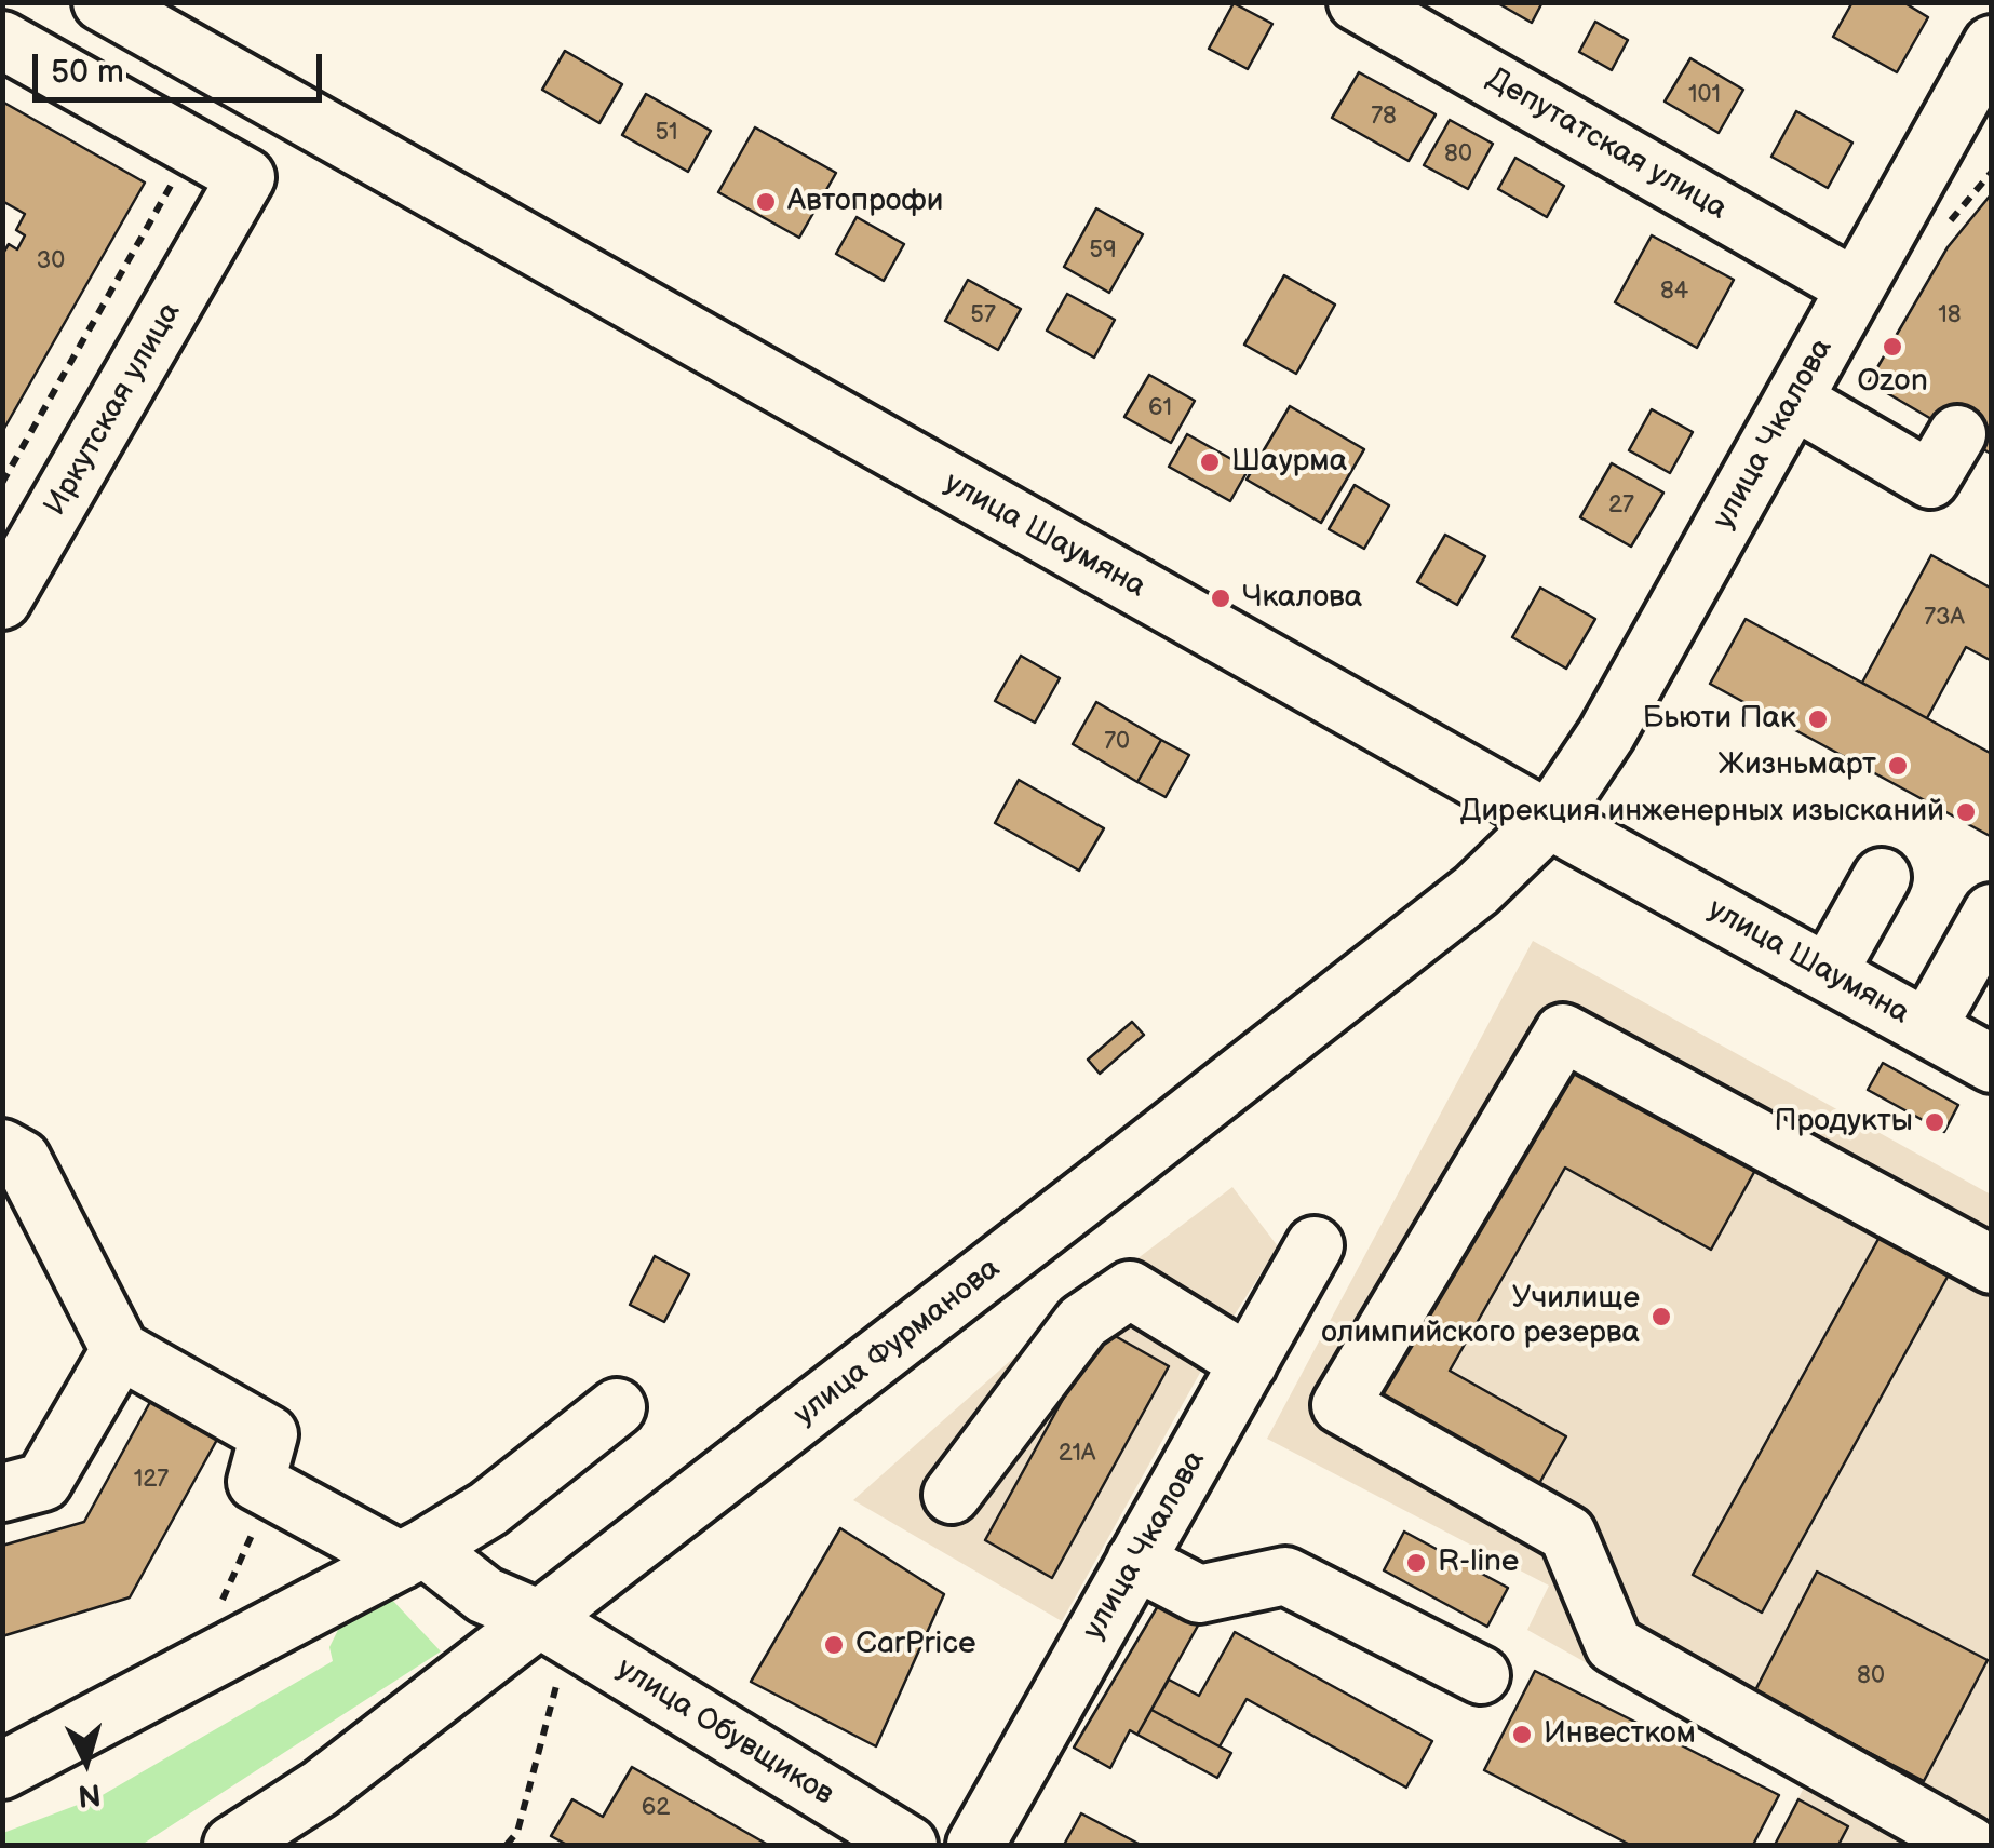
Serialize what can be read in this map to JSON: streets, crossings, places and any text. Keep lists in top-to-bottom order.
{
  "streets": {
    "street": [
      "Депутатская улица",
      "Иркутская улица",
      "улица Чкалова",
      "улица Шаумяна",
      "улица Фурманова",
      "улица Обувщиков"
    ]
  },
  "crossings": [
    ["Депутатская улица", "улица Чкалова"],
    ["улица Чкалова", "улица Шаумяна"],
    ["улица Чкалова", "улица Фурманова"],
    ["улица Шаумяна", "улица Фурманова"],
    ["улица Фурманова", "улица Обувщиков"]
  ],
  "places": [
    "Автопрофи",
    "Ozon",
    "Шаурма",
    "Чкалова",
    "Бьюти Пак",
    "Жизньмарт",
    "Дирекция инженерных изысканий",
    "Продукты",
    "Училище олимпийского резерва",
    "R-line",
    "CarPrice",
    "Инвестком"
  ],
  "house_numbers": [
    "101",
    "78",
    "51",
    "80",
    "59",
    "30",
    "84",
    "57",
    "18",
    "61",
    "27",
    "73А",
    "70",
    "21А",
    "127",
    "80",
    "62"
  ],
  "scale_bar": "50 m",
  "north": "bottom"
}
